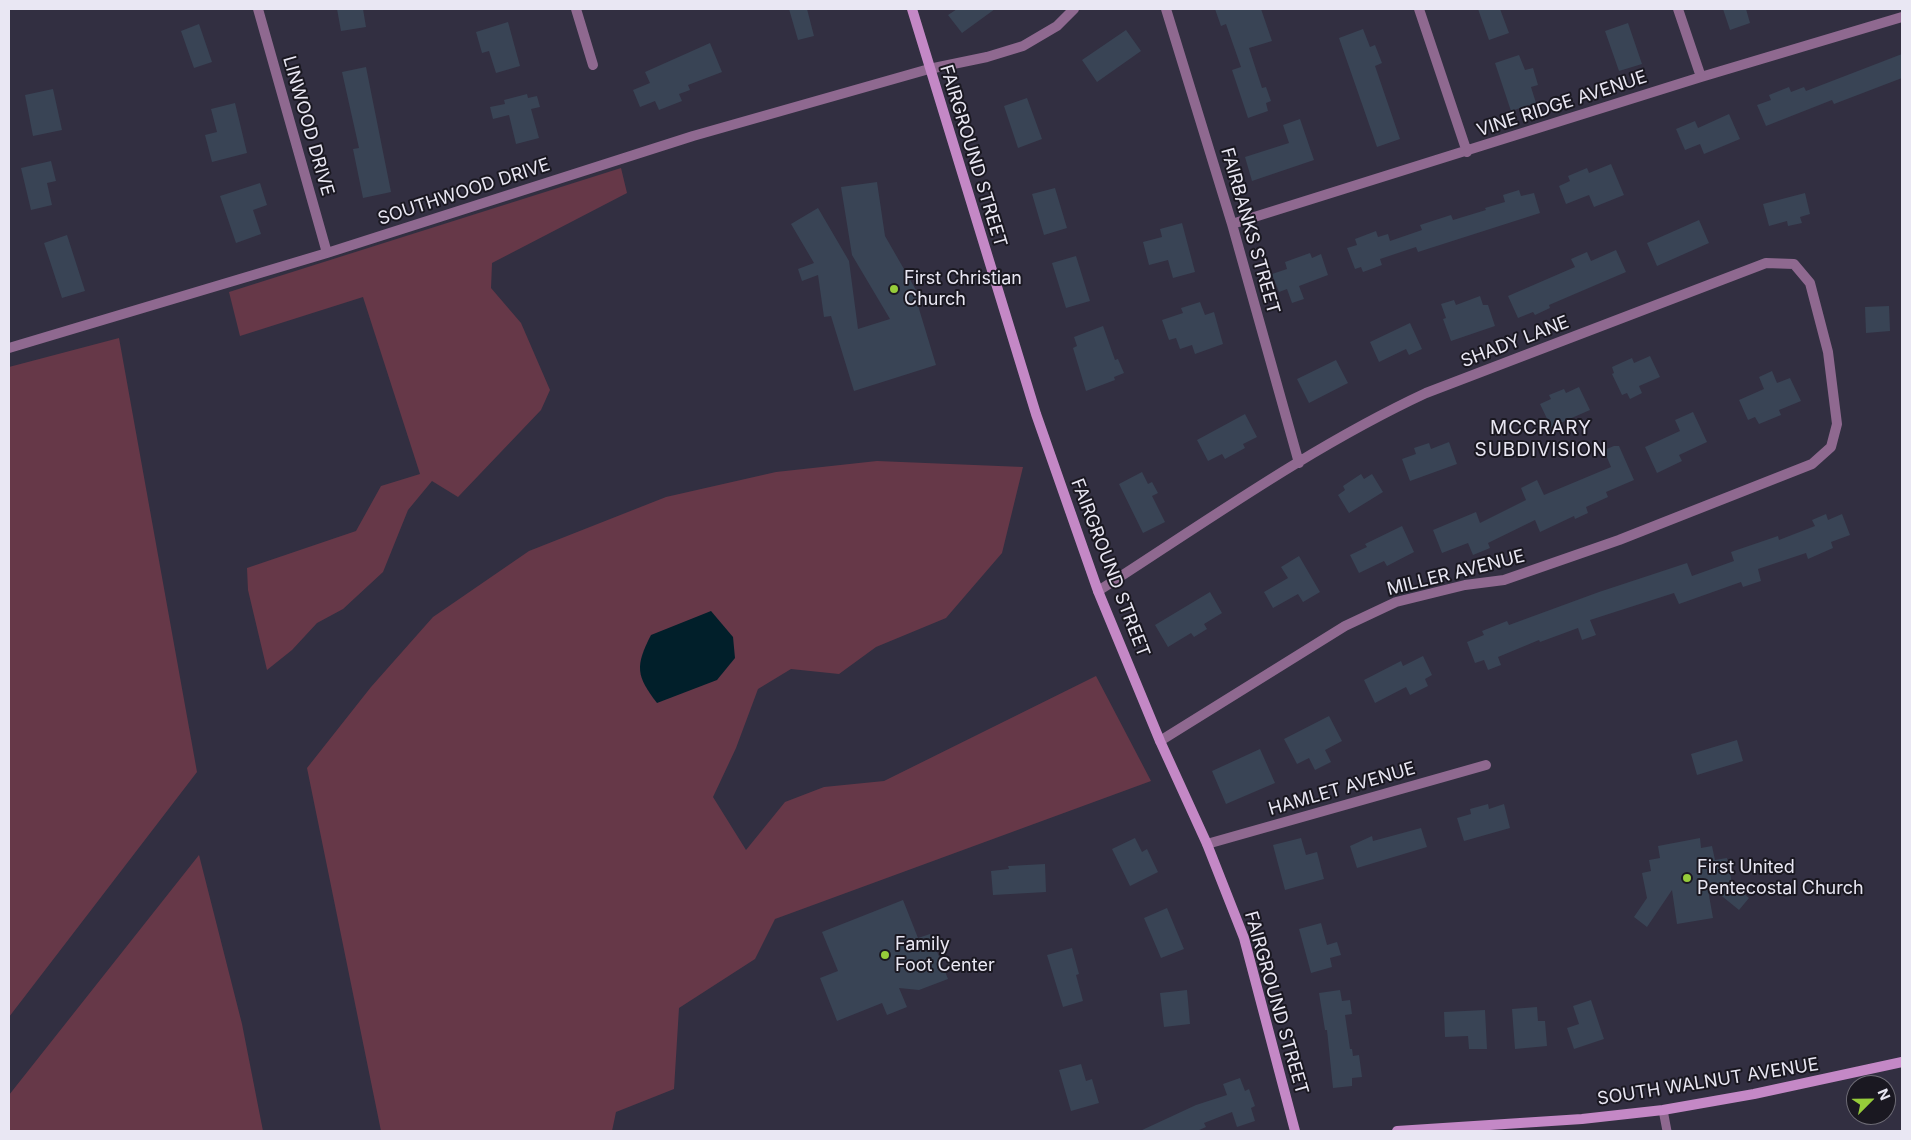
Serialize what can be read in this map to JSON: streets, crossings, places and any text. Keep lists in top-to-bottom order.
{
  "streets": {
    "street": [
      "VINE RIDGE AVENUE",
      "LINWOOD DRIVE",
      "FAIRGROUND STREET",
      "SOUTHWOOD DRIVE",
      "FAIRBANKS STREET",
      "SHADY LANE",
      "MILLER AVENUE",
      "HAMLET AVENUE",
      "SOUTH WALNUT AVENUE"
    ]
  },
  "crossings": [
    ["VINE RIDGE AVENUE", "FAIRBANKS STREET"],
    ["LINWOOD DRIVE", "SOUTHWOOD DRIVE"],
    ["FAIRGROUND STREET", "SOUTHWOOD DRIVE"],
    ["FAIRGROUND STREET", "SHADY LANE"],
    ["FAIRGROUND STREET", "MILLER AVENUE"],
    ["FAIRGROUND STREET", "HAMLET AVENUE"],
    ["FAIRBANKS STREET", "SHADY LANE"],
    ["SHADY LANE", "MILLER AVENUE"]
  ],
  "districts": ["MCCRARY SUBDIVISION"],
  "places": ["First Christian Church", "First United Pentecostal Church", "Family Foot Center"],
  "north": "top right"
}
